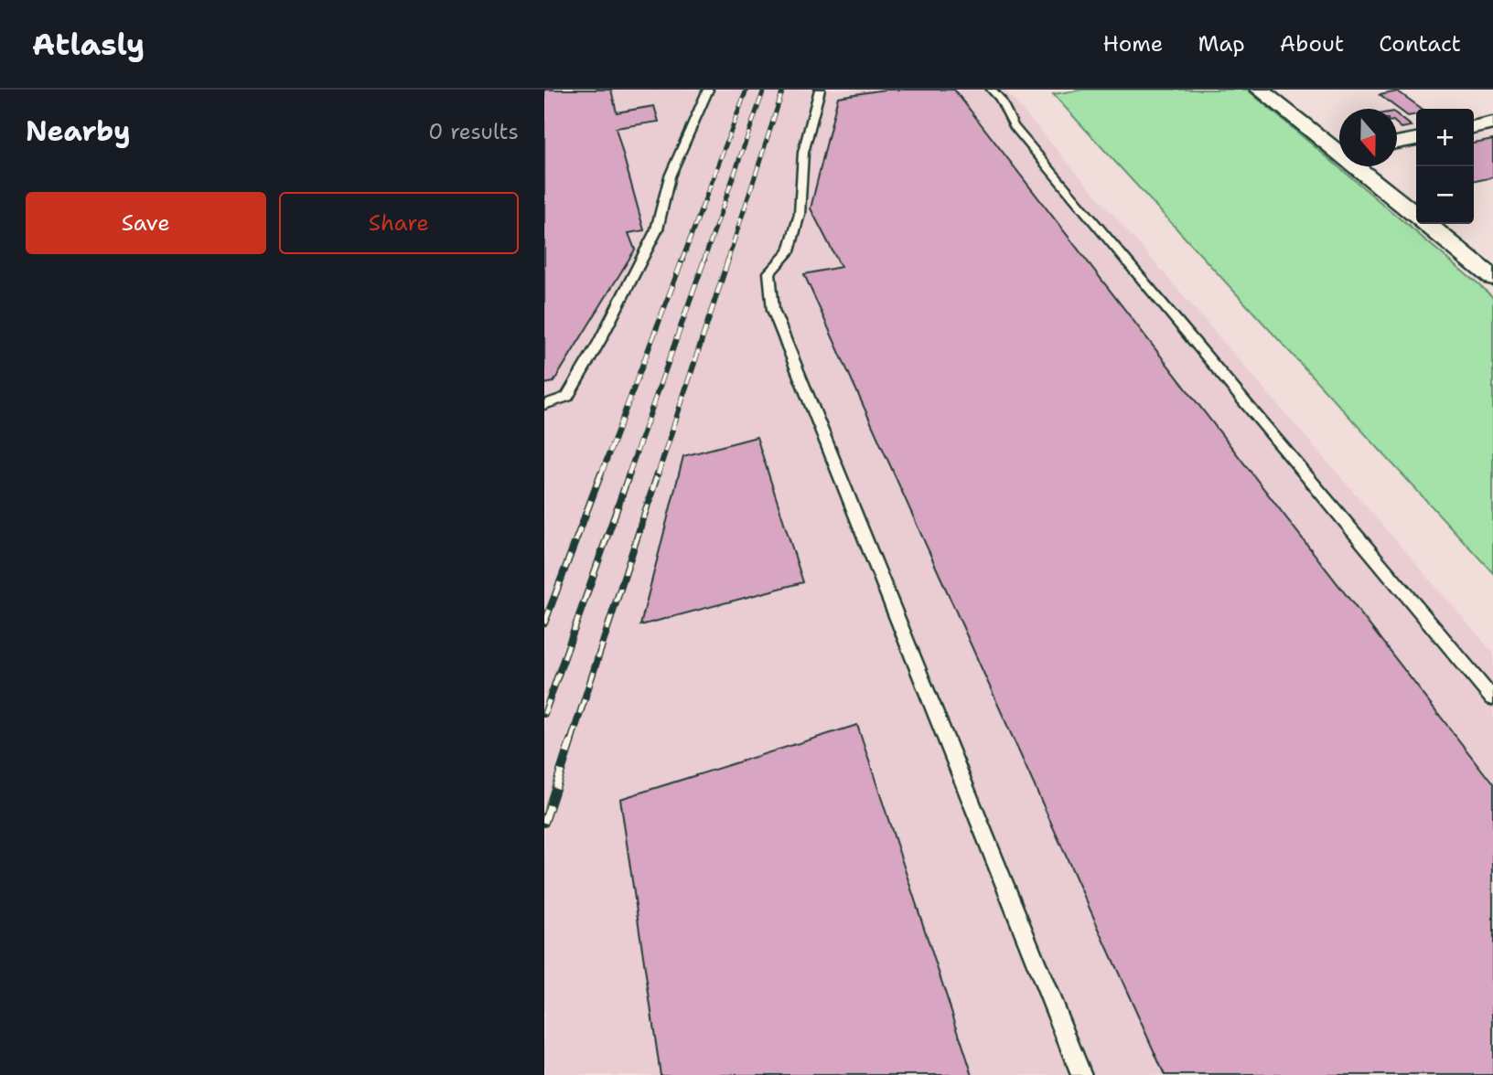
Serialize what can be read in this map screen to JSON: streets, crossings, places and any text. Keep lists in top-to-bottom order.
{
  "north": "bottom",
  "page": {
    "header": "Atlasly",
    "nav": [
      "Home",
      "Map",
      "About",
      "Contact"
    ],
    "heading": ["Nearby", "0 results"],
    "map_buttons": ["+", "−"],
    "buttons": ["Save", "Share"]
  }
}
